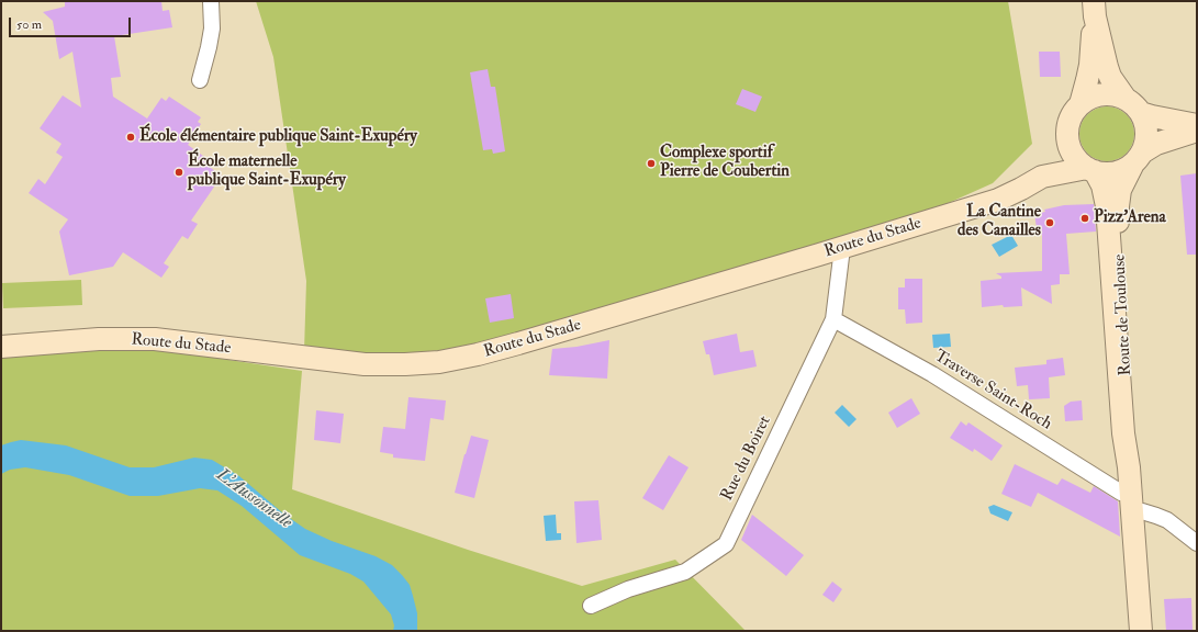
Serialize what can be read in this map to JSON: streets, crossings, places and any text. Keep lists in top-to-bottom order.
{
  "streets": {
    "main road": ["Route du Stade", "Route de Toulouse"],
    "street": ["Traverse Saint-Roch", "Rue du Boiret"]
  },
  "crossings": [
    ["Route du Stade", "Route de Toulouse"],
    ["Route du Stade", "Rue du Boiret"],
    ["Route de Toulouse", "Traverse Saint-Roch"],
    ["Traverse Saint-Roch", "Rue du Boiret"]
  ],
  "water": ["L'Aussonnelle"],
  "places": [
    "École élémentaire publique Saint-Exupéry",
    "Complexe sportif Pierre de Coubertin",
    "École maternelle publique Saint-Exupéry",
    "Pizz'Arena",
    "La Cantine des Canailles"
  ],
  "scale_bar": "50 m"
}
